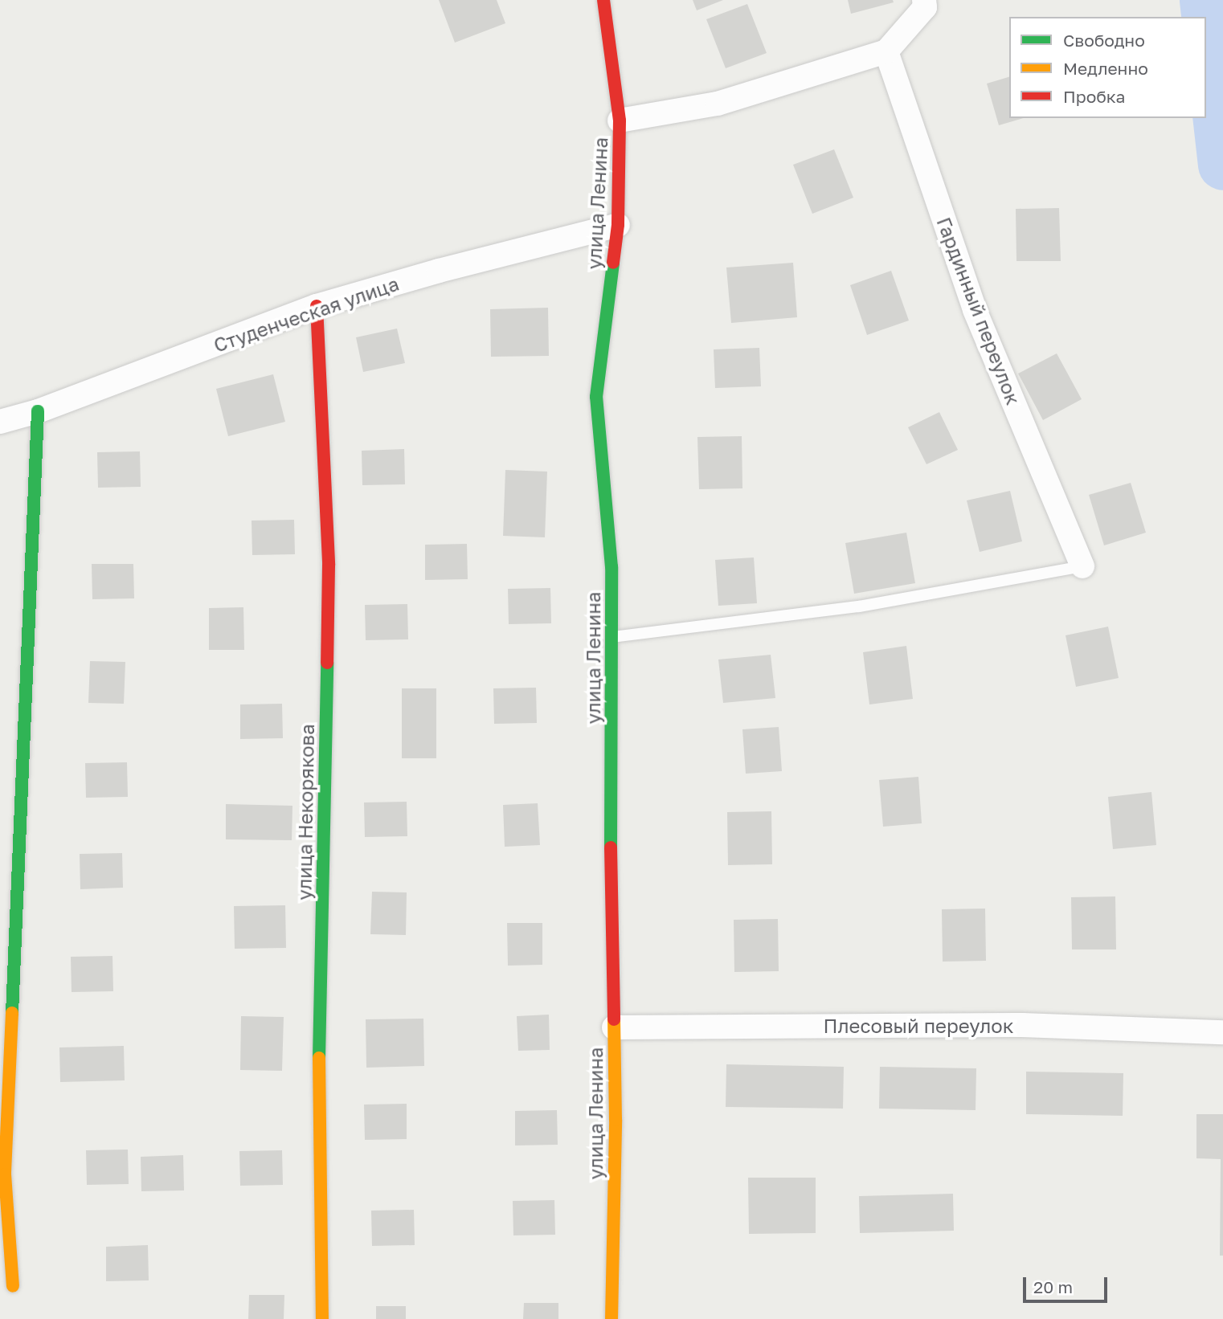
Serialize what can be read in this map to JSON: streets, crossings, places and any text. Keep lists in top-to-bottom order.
{
  "streets": {
    "street": [
      "улица Ленина",
      "Гардинный переулок",
      "Студенческая улица",
      "улица Некорякова",
      "Плесовый переулок"
    ]
  },
  "crossings": [
    ["улица Ленина", "Студенческая улица"],
    ["улица Ленина", "Плесовый переулок"],
    ["Студенческая улица", "улица Некорякова"]
  ],
  "legend": ["Свободно", "Медленно", "Пробка"],
  "scale_bar": "20 m"
}
